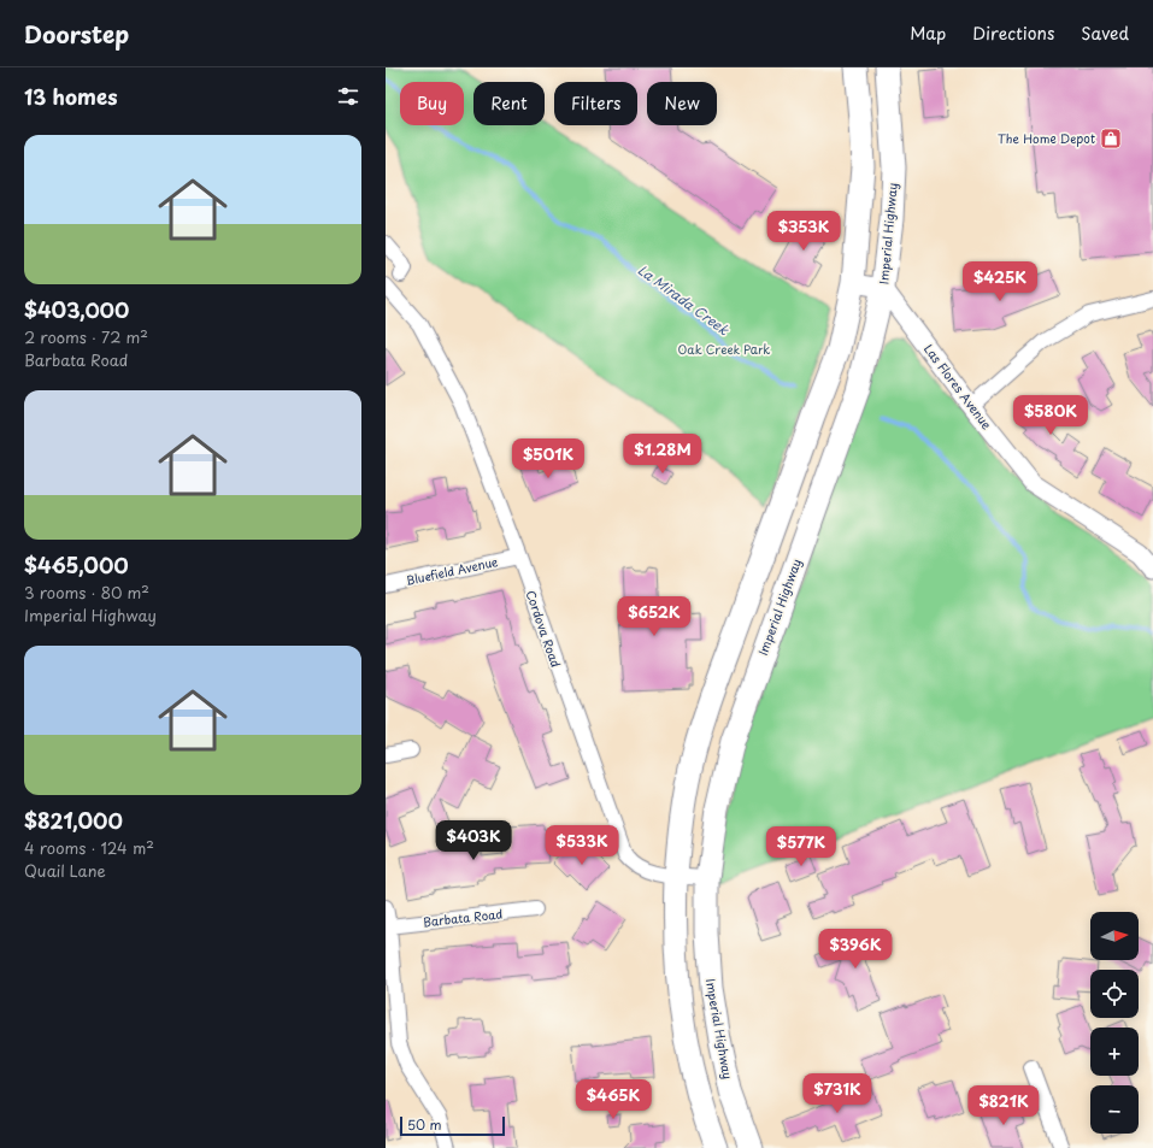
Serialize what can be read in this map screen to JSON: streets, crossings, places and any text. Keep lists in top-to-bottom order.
{
  "streets": {
    "main road": ["Imperial Highway"],
    "street": [
      "Las Flores Avenue",
      "Bluefield Avenue",
      "Cordova Road",
      "Barbata Road"
    ]
  },
  "crossings": [
    ["Imperial Highway", "Las Flores Avenue"],
    ["Imperial Highway", "Cordova Road"],
    ["Bluefield Avenue", "Cordova Road"]
  ],
  "water": ["La Mirada Creek"],
  "parks": ["Oak Creek Park"],
  "places": {
    "shop": ["The Home Depot"]
  },
  "scale_bar": "50 m",
  "north": "right",
  "page": {
    "header": "Doorstep",
    "nav": ["Map", "Directions", "Saved"],
    "heading": "13 homes",
    "chip": [
      "Buy",
      "Rent",
      "Filters",
      "New"
    ],
    "list": [
      {
        "name": "$403,000",
        "note": "2 rooms · 72 m² · Barbata Road"
      },
      {
        "name": "$465,000",
        "note": "3 rooms · 80 m² · Imperial Highway"
      },
      {
        "name": "$821,000",
        "note": "4 rooms · 124 m² · Quail Lane"
      }
    ],
    "price": [
      "$353K",
      "$425K",
      "$580K",
      "$1.28M",
      "$501K",
      "$652K",
      "$403K",
      "$533K",
      "$577K",
      "$396K",
      "$731K",
      "$465K",
      "$821K"
    ],
    "map_buttons": ["+", "−"],
    "scale": "50 m"
  }
}
